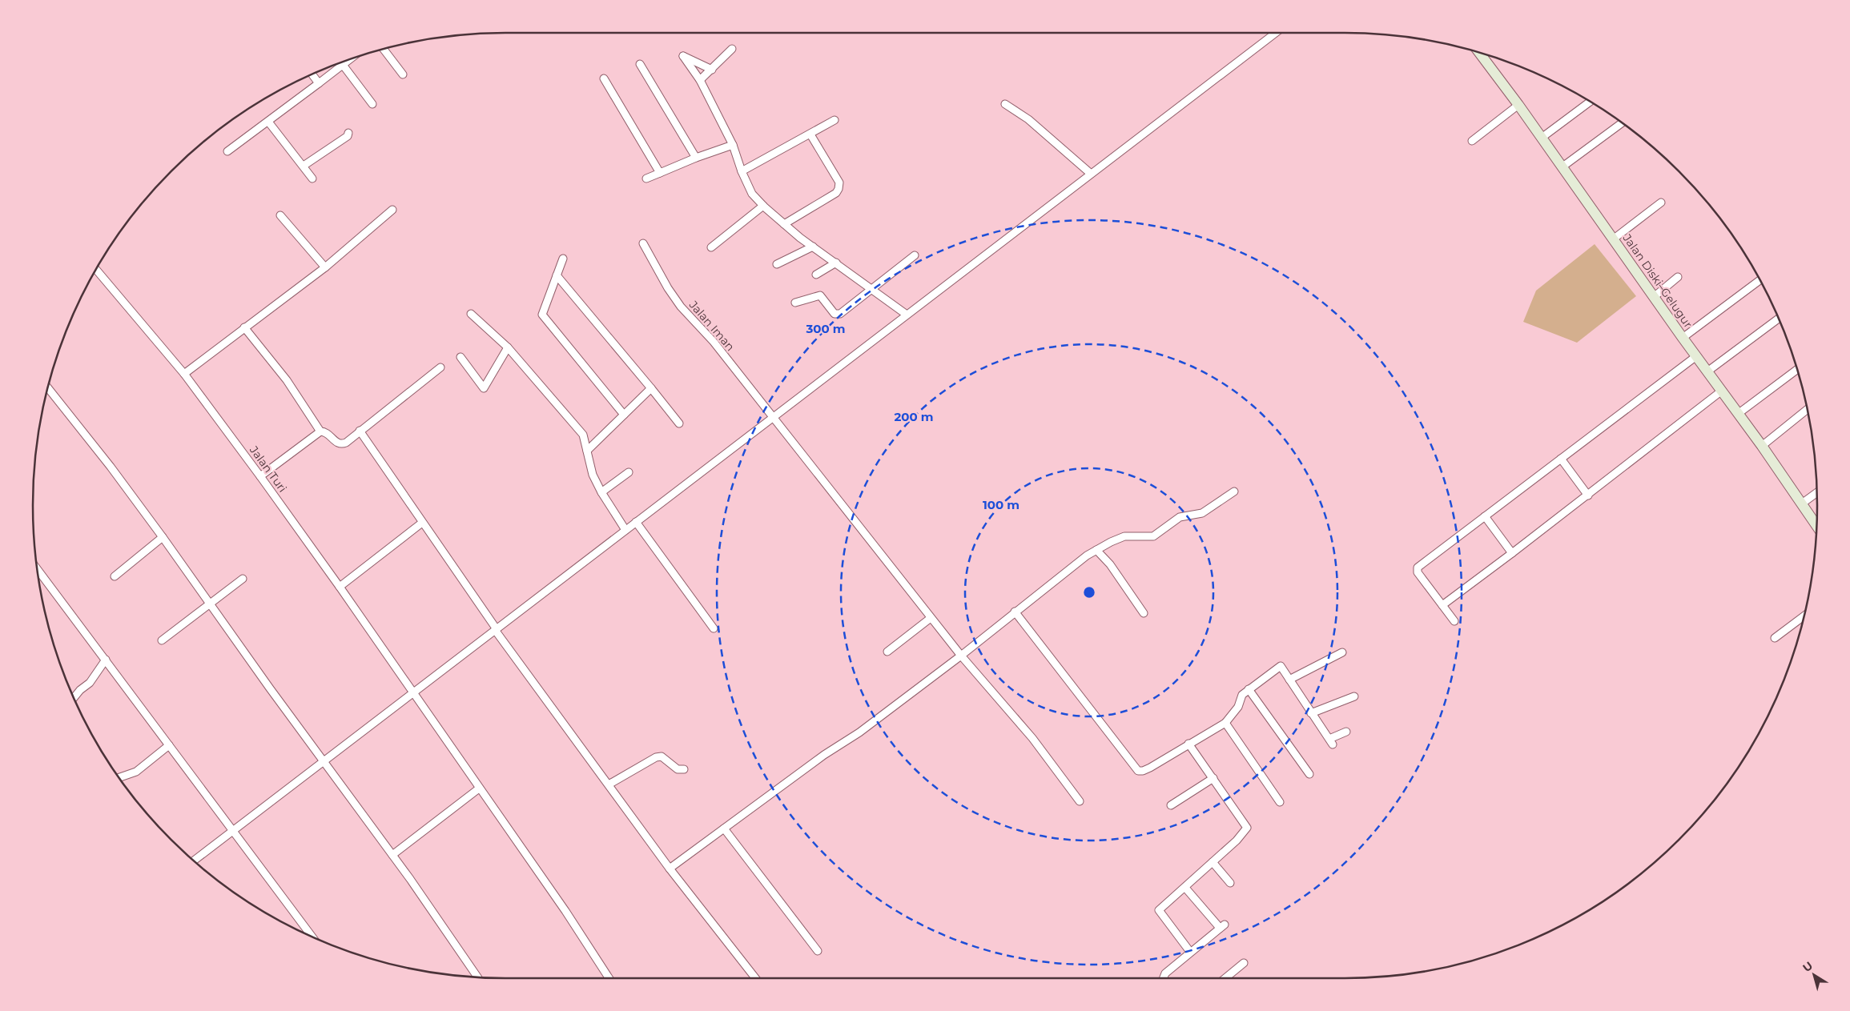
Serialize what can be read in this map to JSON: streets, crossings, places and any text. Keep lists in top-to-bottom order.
{
  "streets": {
    "main road": ["Jalan Diski–Gelugur"],
    "street": ["Jalan Iman", "Jalan Turi"]
  },
  "north": "top left",
  "rings": ["300 m", "200 m", "100 m"]
}
